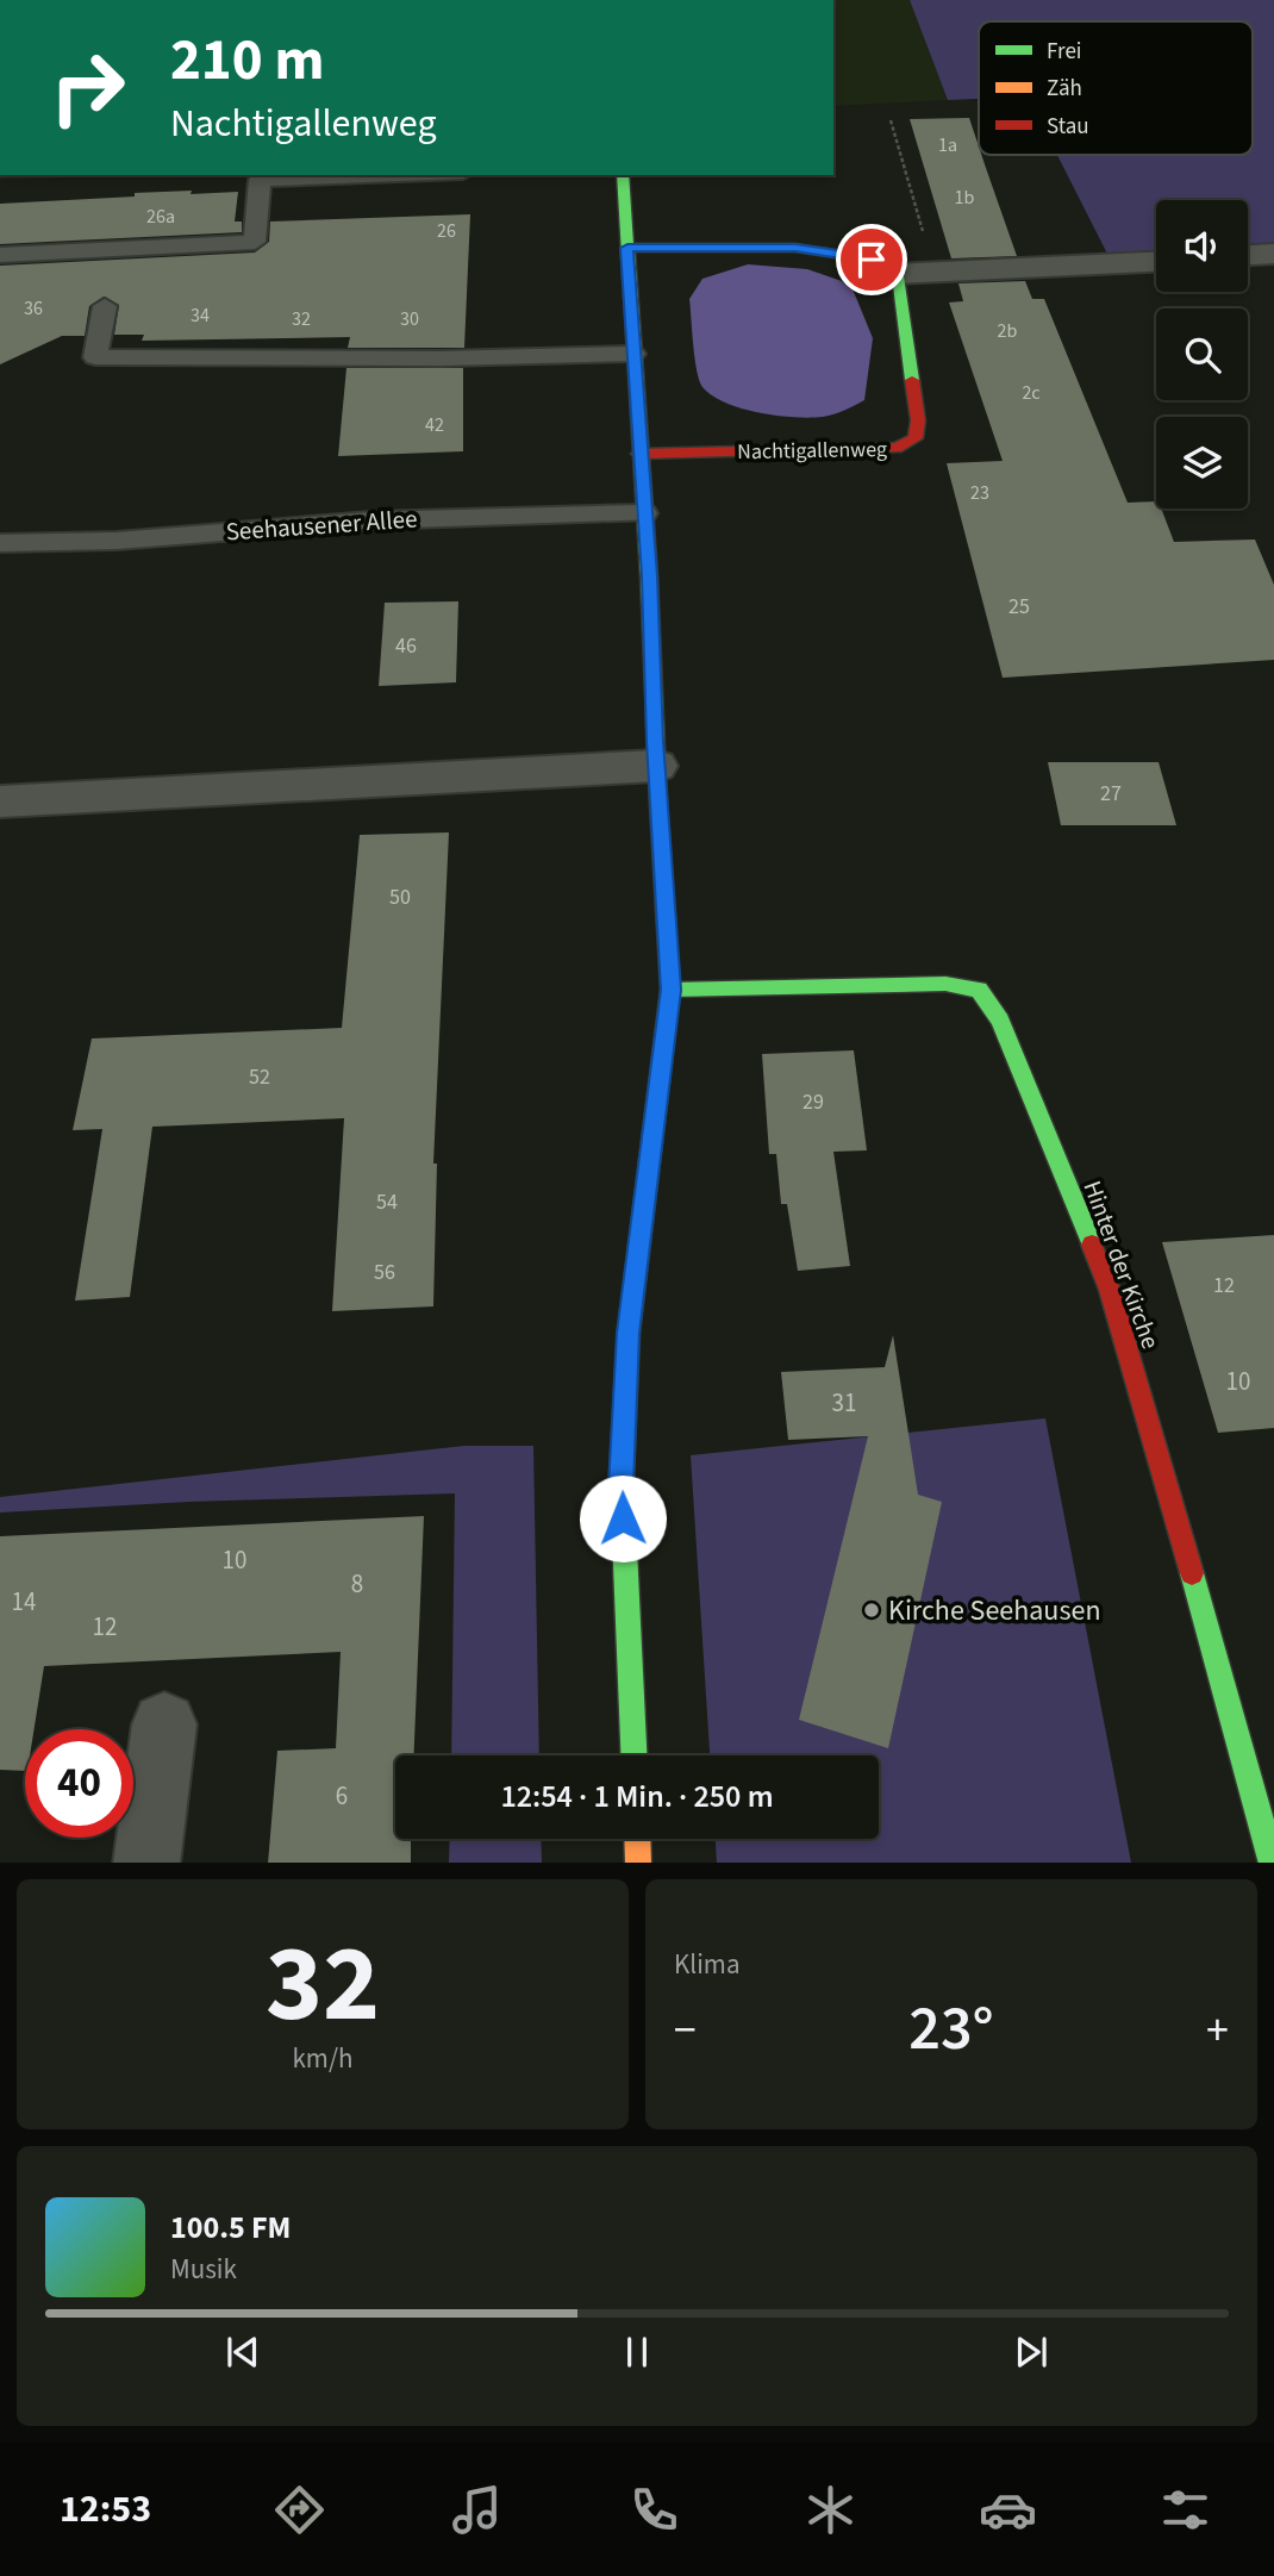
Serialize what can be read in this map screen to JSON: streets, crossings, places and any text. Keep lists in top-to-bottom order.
{
  "streets": {
    "street": ["Nachtigallenweg", "Hinter der Kirche"],
    "lane": ["Seehausener Allee"]
  },
  "places": ["Kirche Seehausen"],
  "house_numbers": [
    "1a",
    "1b",
    "26a",
    "26",
    "36",
    "34",
    "32",
    "30",
    "2b",
    "2c",
    "42",
    "23",
    "25",
    "46",
    "27",
    "50",
    "52",
    "29",
    "54",
    "56",
    "12",
    "10",
    "31",
    "10",
    "8",
    "14",
    "12",
    "6"
  ],
  "legend": ["Frei", "Zäh", "Stau"],
  "page": {
    "turn": ["210 m", "Nachtigallenweg"],
    "limit": "40",
    "trip": "12:54 · 1 Min. · 250 m",
    "tile": [
      ["32", "km/h"],
      "Klima"
    ],
    "heat": ["−", "23°", "+"],
    "song": ["100.5 FM", "Musik"],
    "tabs": "12:53"
  }
}
